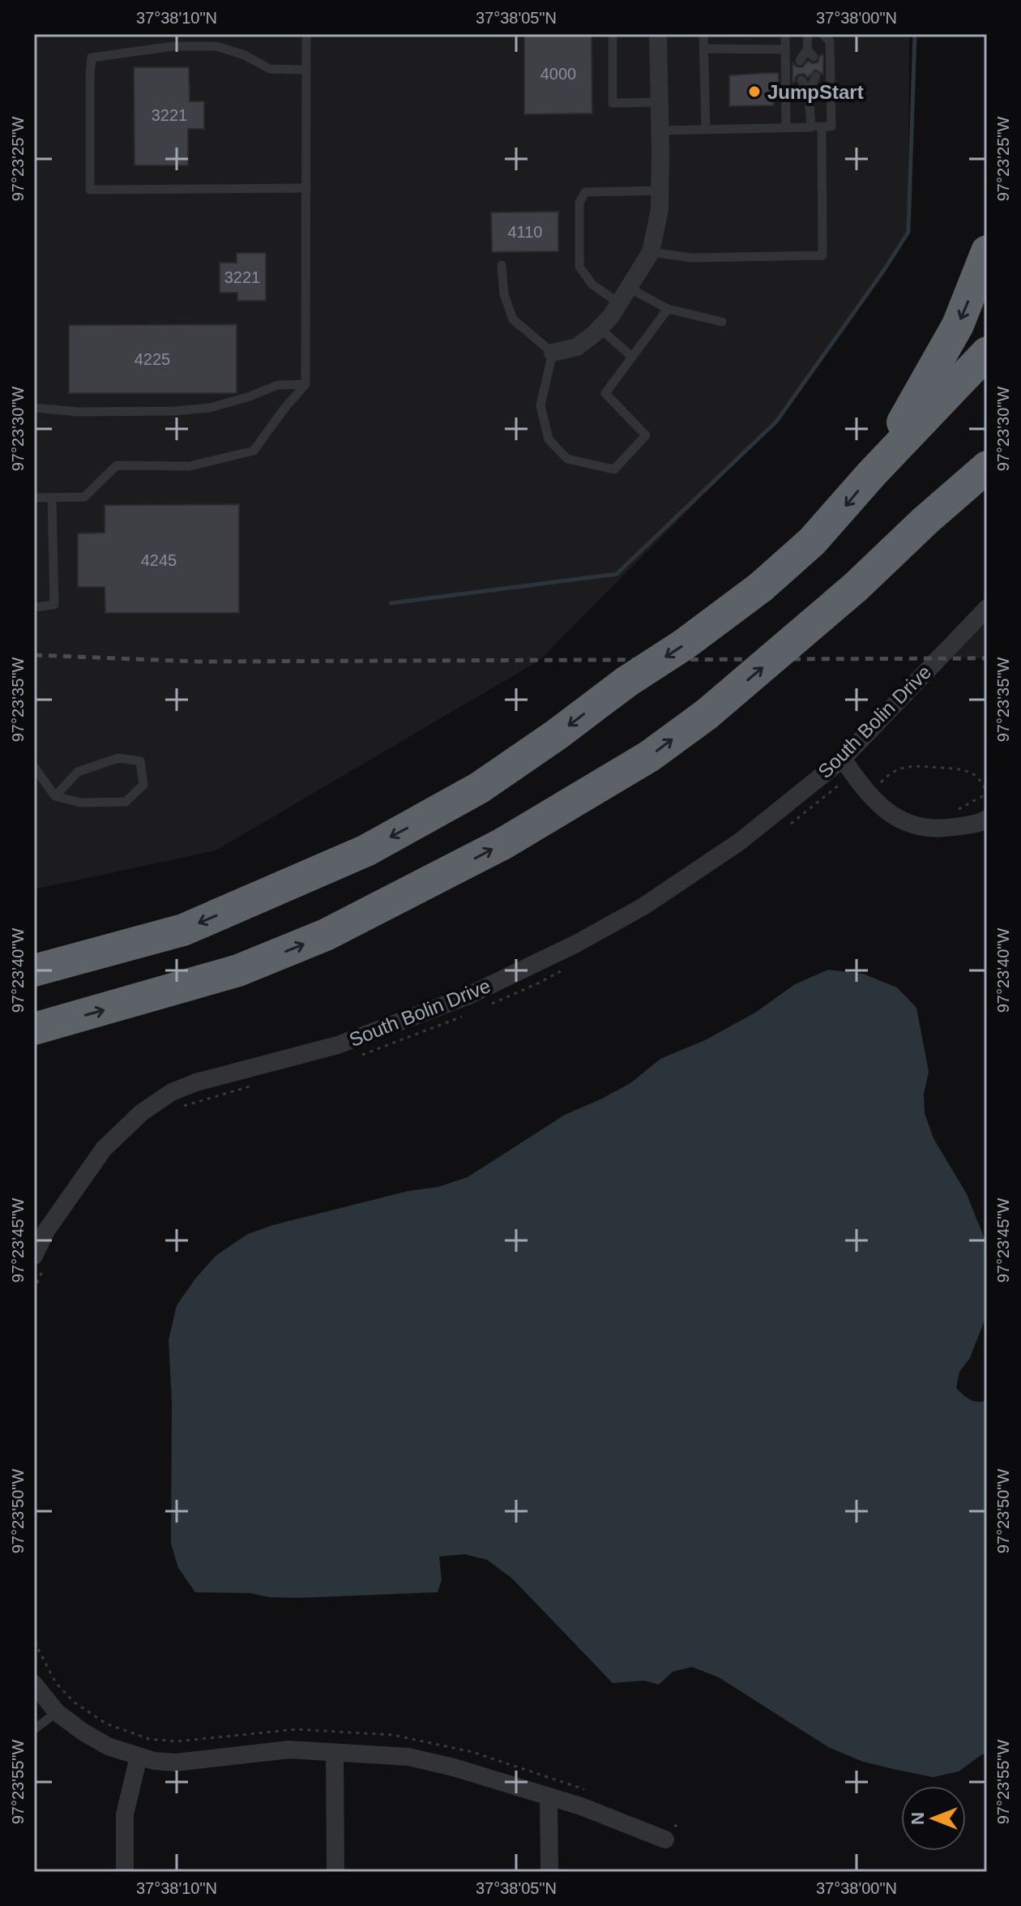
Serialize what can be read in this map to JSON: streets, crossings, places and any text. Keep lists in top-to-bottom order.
{
  "streets": {
    "street": ["South Bolin Drive"]
  },
  "places": ["JumpStart"],
  "house_numbers": [
    "4000",
    "3221",
    "4110",
    "3221",
    "4225",
    "4245"
  ],
  "north": "left",
  "coordinates": [
    "37°38'10\"N",
    "37°38'05\"N",
    "37°38'00\"N",
    "97°23'25\"W",
    "97°23'30\"W",
    "97°23'35\"W",
    "97°23'40\"W",
    "97°23'45\"W",
    "97°23'50\"W",
    "97°23'55\"W"
  ]
}
